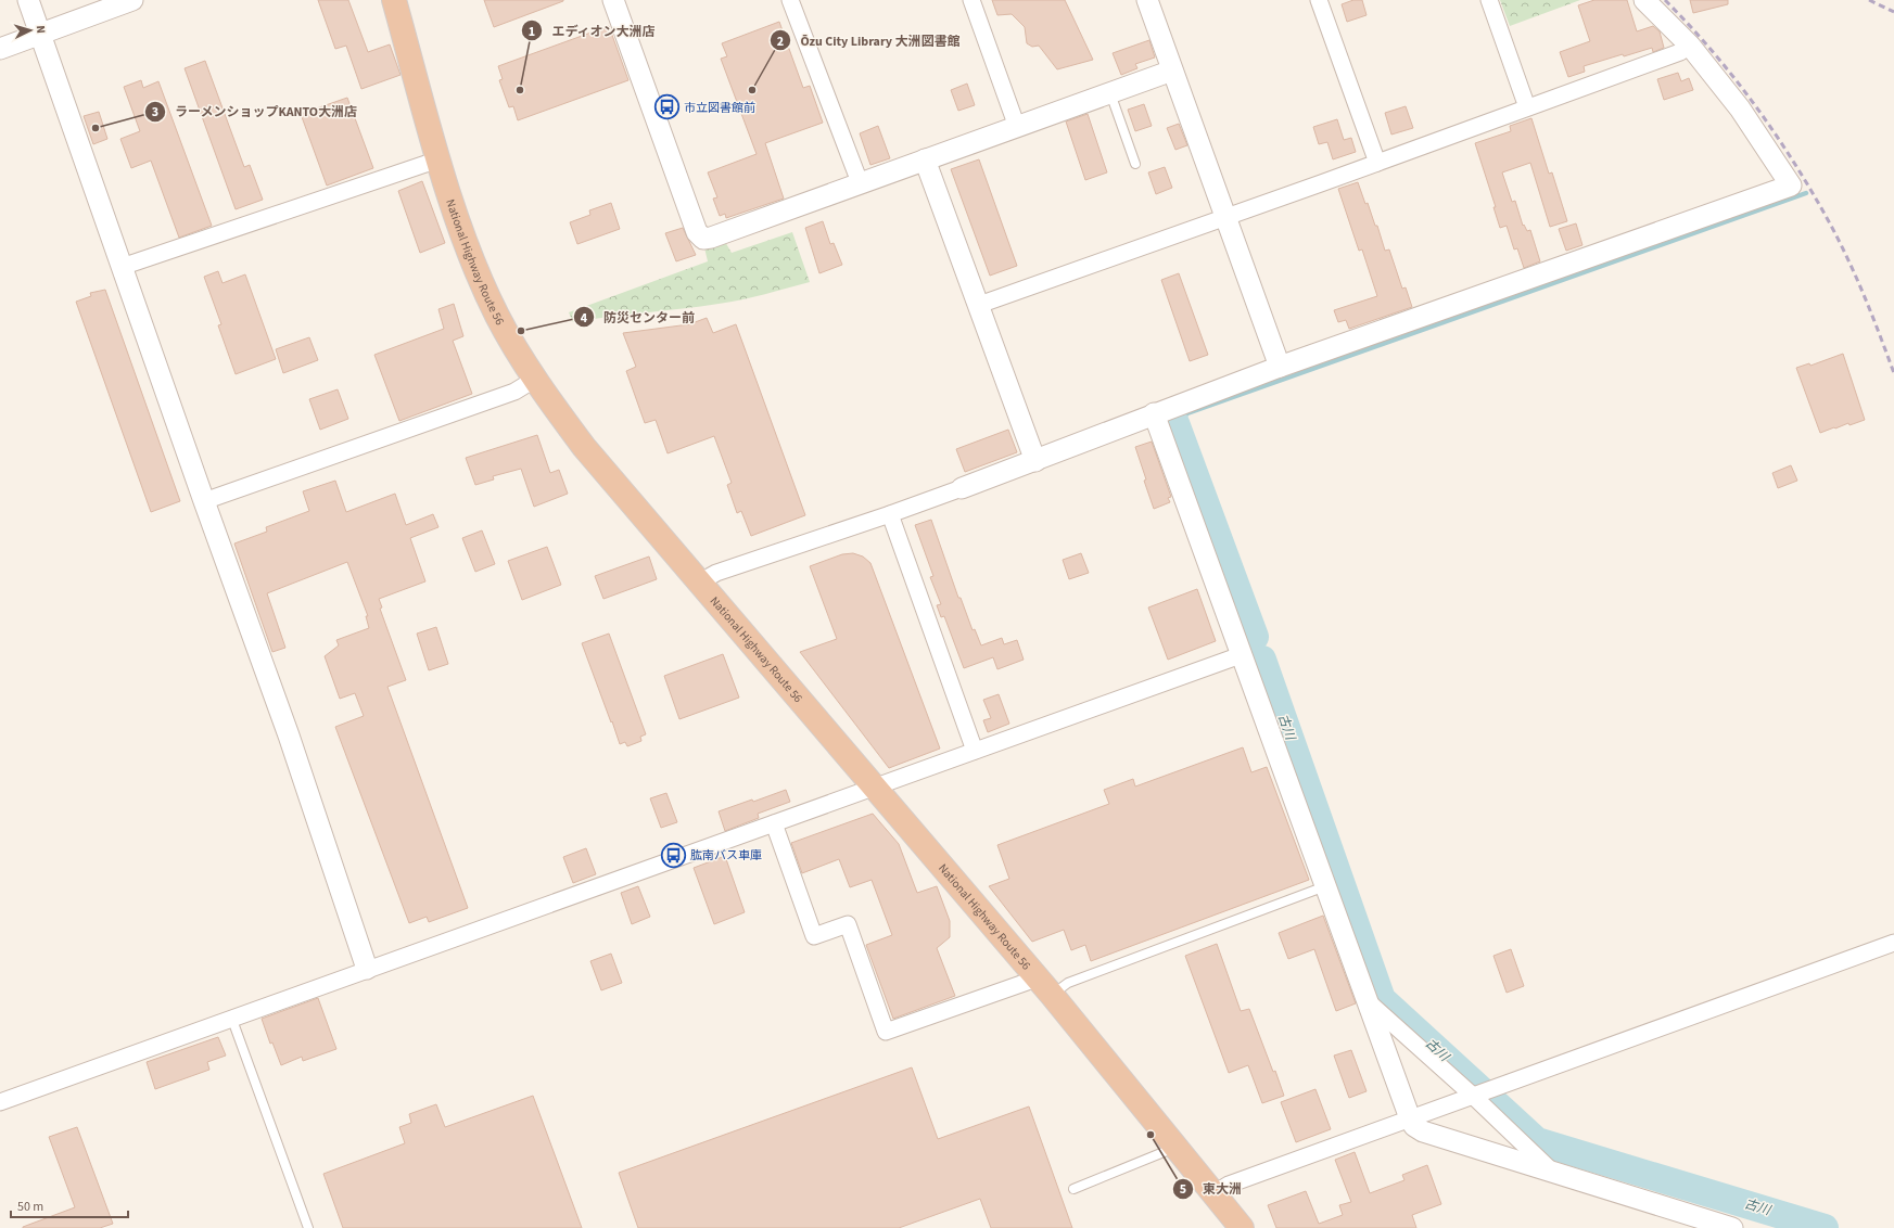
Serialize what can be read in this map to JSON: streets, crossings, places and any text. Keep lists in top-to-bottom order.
{
  "streets": {
    "highway": ["National Highway Route 56"]
  },
  "water": ["古川"],
  "places": {
    "other": [
      "エディオン大洲店",
      "Ōzu City Library 大洲図書館",
      "ラーメンショップKANTO大洲店",
      "防災センター前",
      "東大洲"
    ],
    "bus stop": ["市立図書館前", "肱南バス車庫"]
  },
  "scale_bar": "50 m",
  "north": "right"
}
